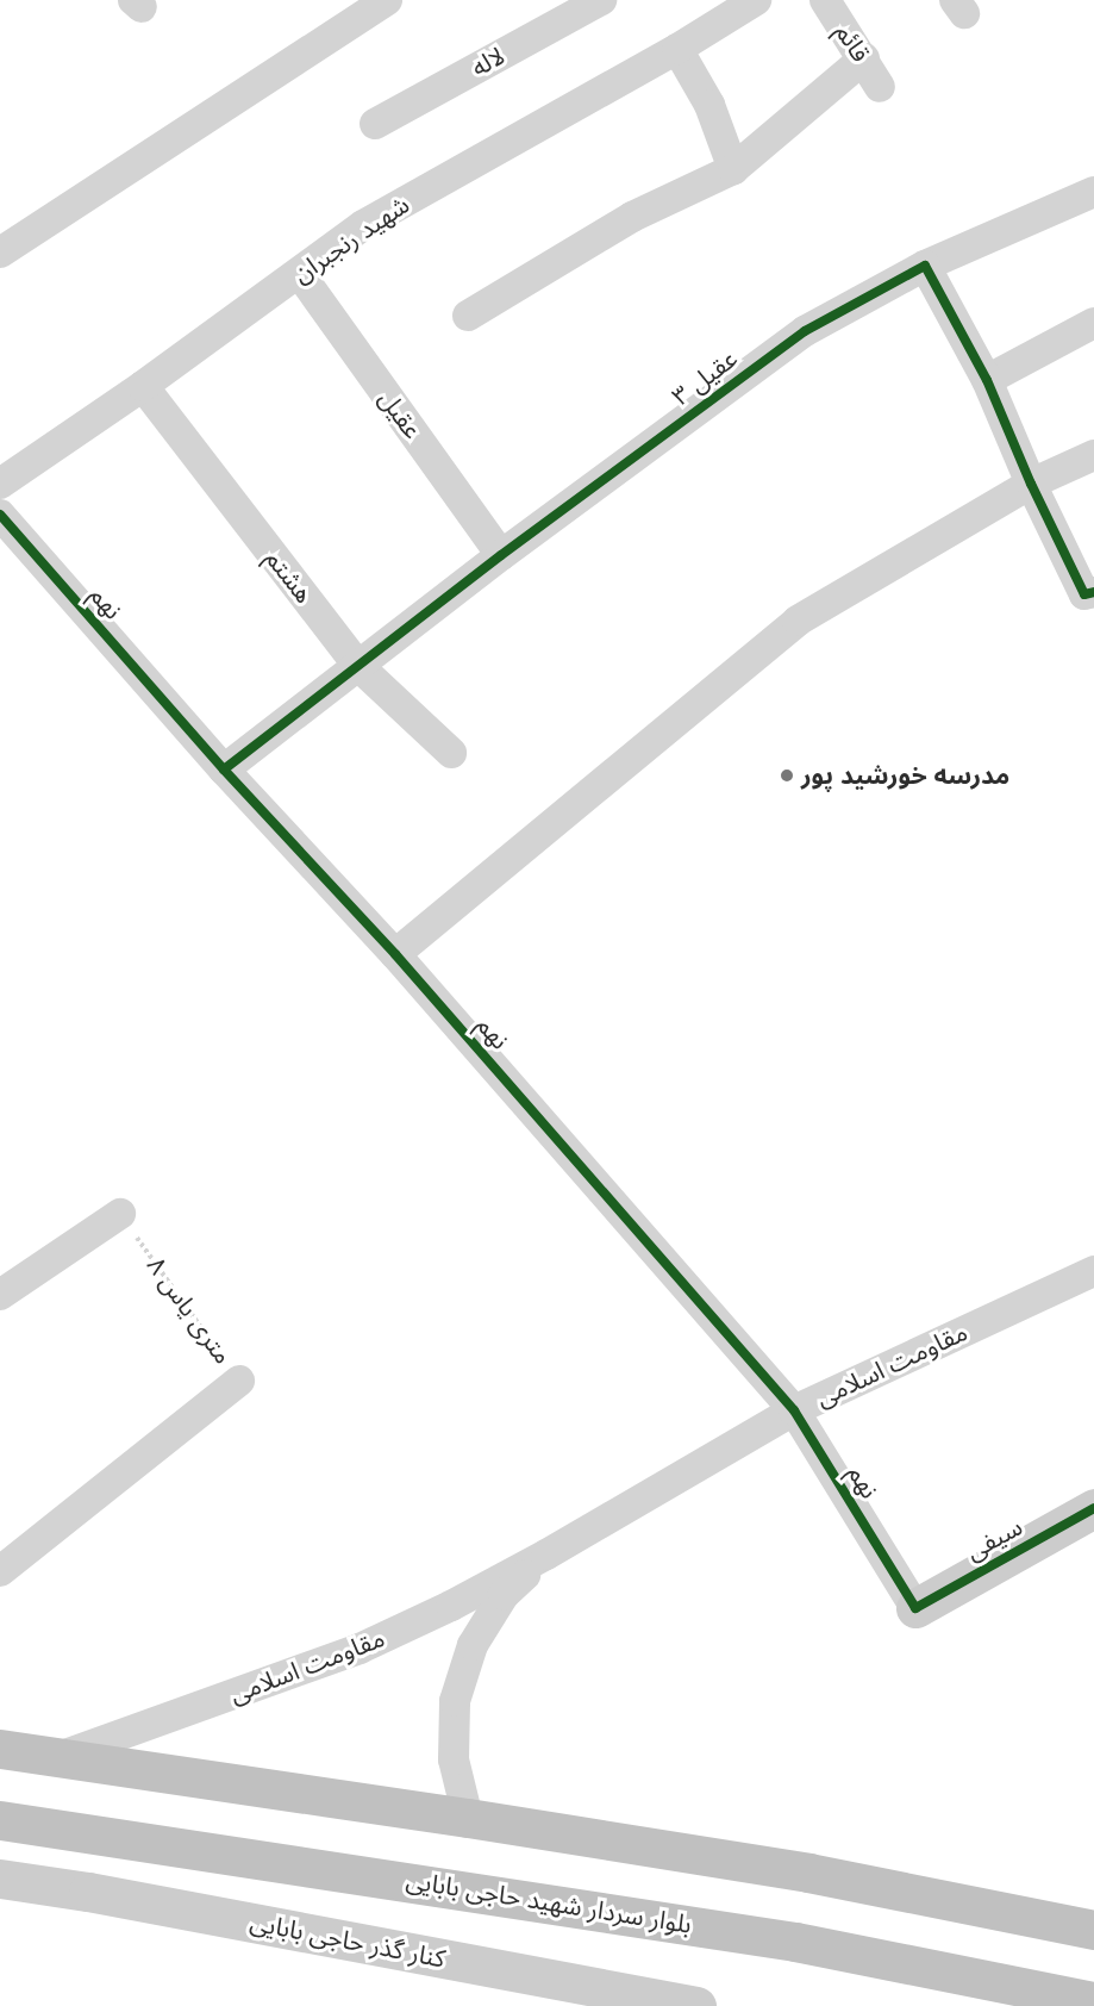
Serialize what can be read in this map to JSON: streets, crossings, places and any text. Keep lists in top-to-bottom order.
{
  "streets": {
    "highway": ["بلوار سردار شهید حاجی بابایی"],
    "main road": ["سیفی", "کنار گذر حاجی بابایی"],
    "street": [
      "قائم",
      "لاله",
      "شهید رنجبران",
      "عقیل ۳",
      "عقیل",
      "هشتم",
      "نهم",
      "۸ متری یاس",
      "مقاومت اسلامی"
    ]
  },
  "crossings": [
    ["شهید رنجبران", "عقیل"],
    ["شهید رنجبران", "هشتم"],
    ["عقیل ۳", "عقیل"],
    ["عقیل ۳", "هشتم"],
    ["عقیل ۳", "نهم"],
    ["نهم", "مقاومت اسلامی"],
    ["نهم", "سیفی"]
  ],
  "places": ["مدرسه خورشید پور"]
}
